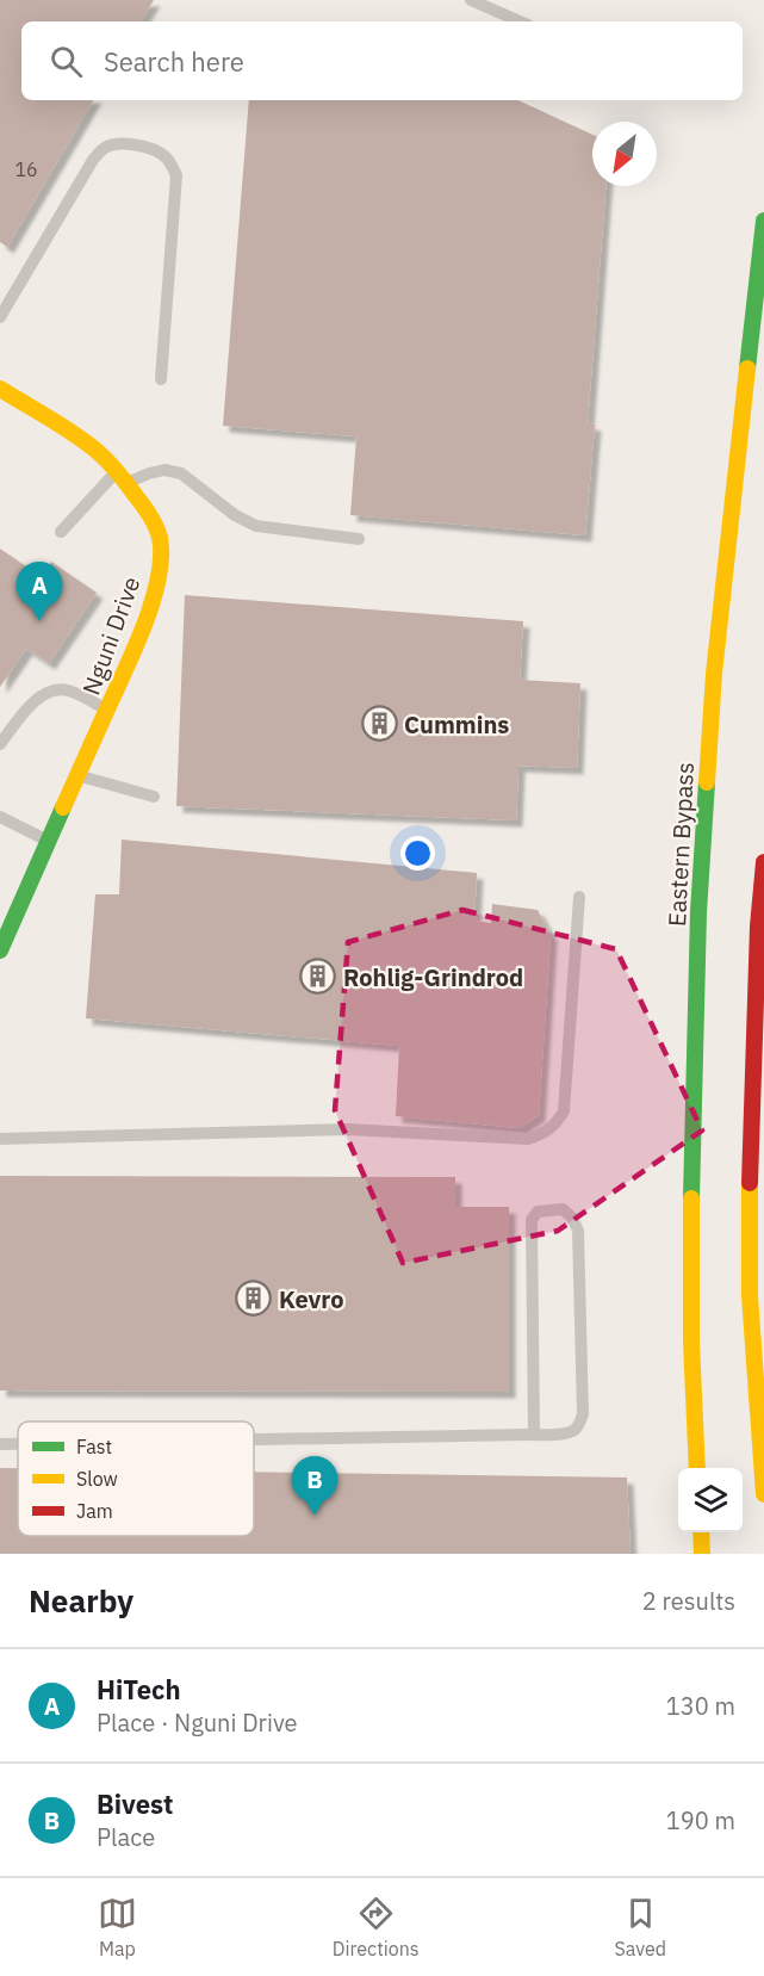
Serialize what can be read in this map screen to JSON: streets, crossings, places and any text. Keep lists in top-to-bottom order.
{
  "streets": {
    "main road": ["Nguni Drive", "Eastern Bypass"]
  },
  "places": {
    "building": ["Cummins", "Rohlig-Grindrod", "Kevro"]
  },
  "house_numbers": ["16"],
  "legend": ["Fast", "Slow", "Jam"],
  "north": "bottom left",
  "page": {
    "search": "Search here",
    "pins": ["A", "B"],
    "heading": ["Nearby", "2 results"],
    "list": [
      {
        "mark": "A",
        "name": "HiTech",
        "note": "Place · Nguni Drive",
        "value": "130 m"
      },
      {
        "mark": "B",
        "name": "Bivest",
        "note": "Place",
        "value": "190 m"
      }
    ],
    "nav": ["Map", "Directions", "Saved"]
  }
}
